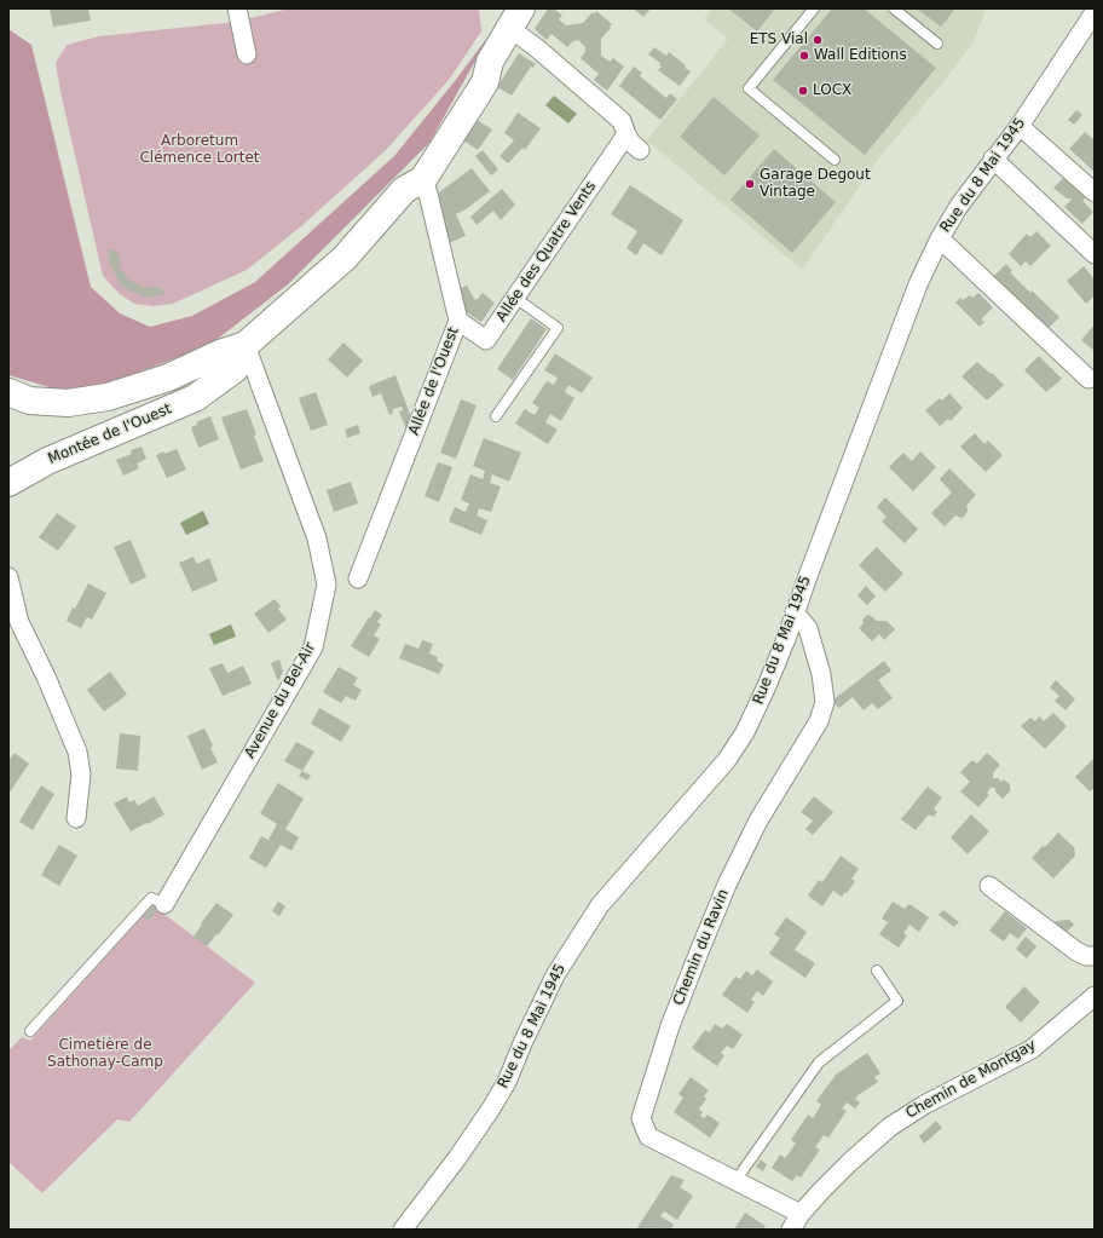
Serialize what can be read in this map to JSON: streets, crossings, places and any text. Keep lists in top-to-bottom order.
{
  "streets": {
    "street": [
      "Rue du 8 Mai 1945",
      "Allée des Quatre Vents",
      "Allée de l'Ouest",
      "Montée de l'Ouest",
      "Avenue du Bel-Air",
      "Chemin du Ravin",
      "Chemin de Montgay"
    ]
  },
  "crossings": [
    ["Rue du 8 Mai 1945", "Chemin du Ravin"],
    ["Allée des Quatre Vents", "Allée de l'Ouest"],
    ["Montée de l'Ouest", "Avenue du Bel-Air"],
    ["Chemin du Ravin", "Chemin de Montgay"]
  ],
  "parks": ["Arboretum Clémence Lortet", "Cimetière de Sathonay-Camp"],
  "places": [
    "ETS Vial",
    "Wall Editions",
    "LOCX",
    "Garage Degout Vintage"
  ]
}
